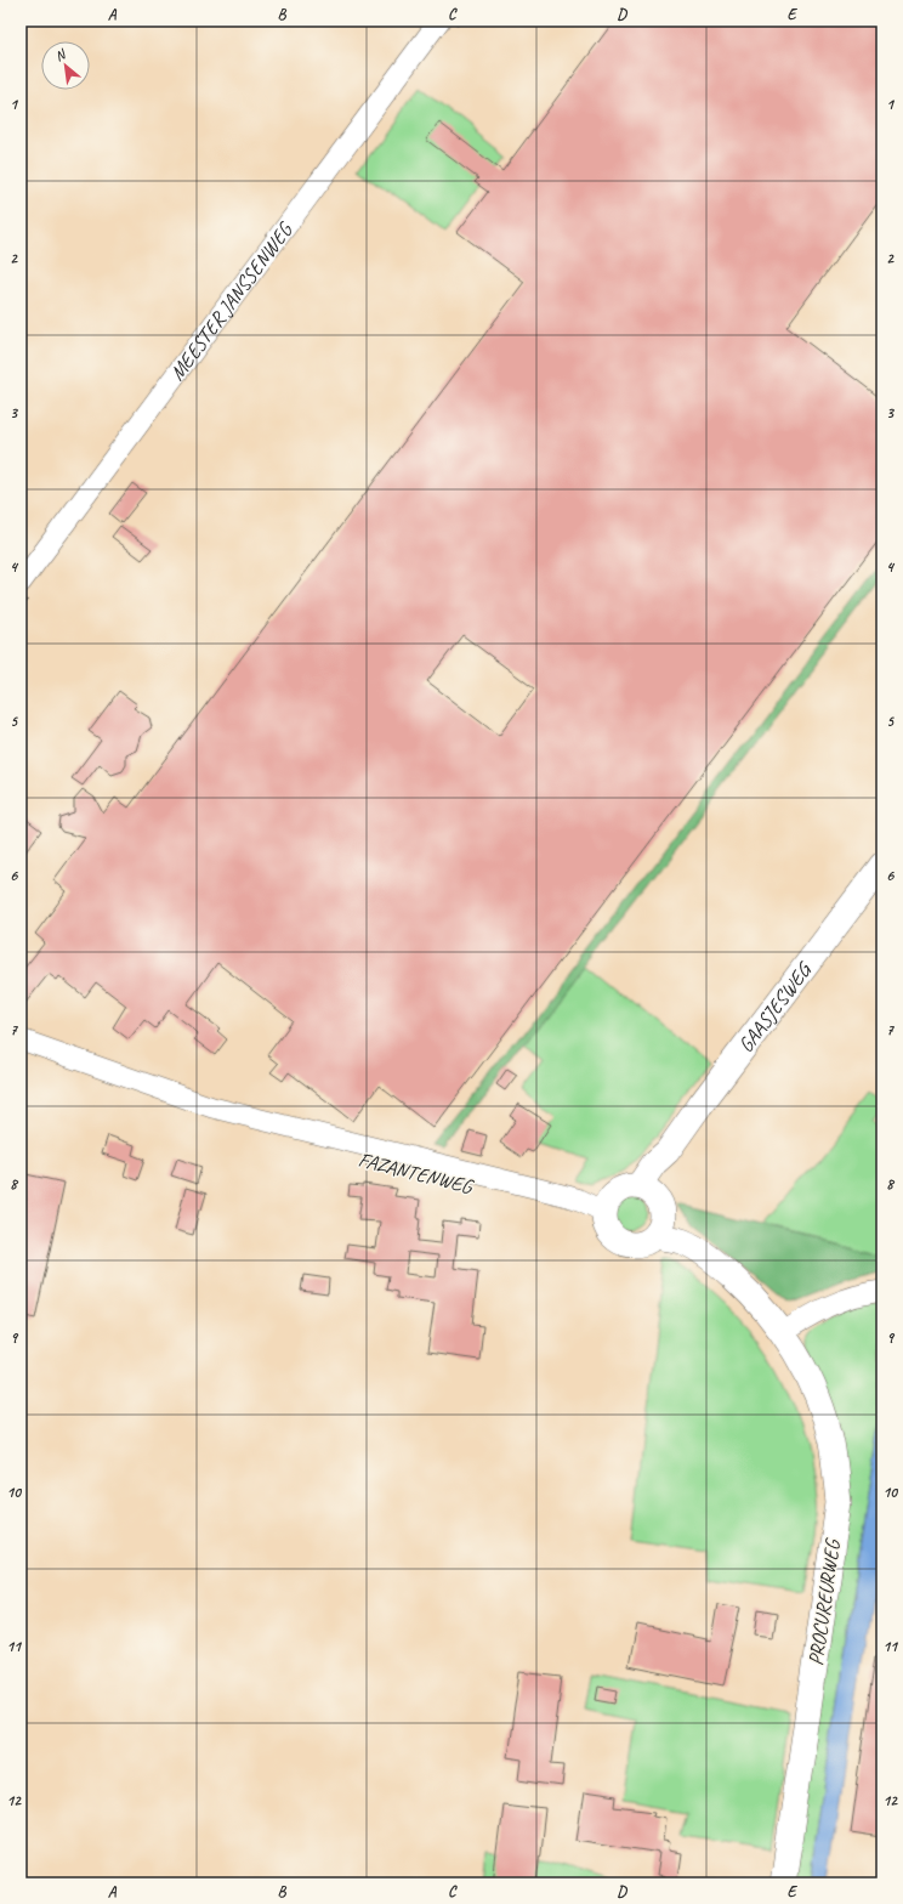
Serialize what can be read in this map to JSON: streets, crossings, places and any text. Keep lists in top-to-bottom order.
{
  "streets": {
    "main road": ["GAASJESWEG", "PROCUREURWEG"],
    "street": ["MEESTER JANSSENWEG", "FAZANTENWEG"]
  },
  "north": "top left",
  "grid": {
    "columns": [
      "A",
      "B",
      "C",
      "D",
      "E"
    ],
    "rows": [
      "1",
      "2",
      "3",
      "4",
      "5",
      "6",
      "7",
      "8",
      "9",
      "10",
      "11",
      "12"
    ]
  }
}
